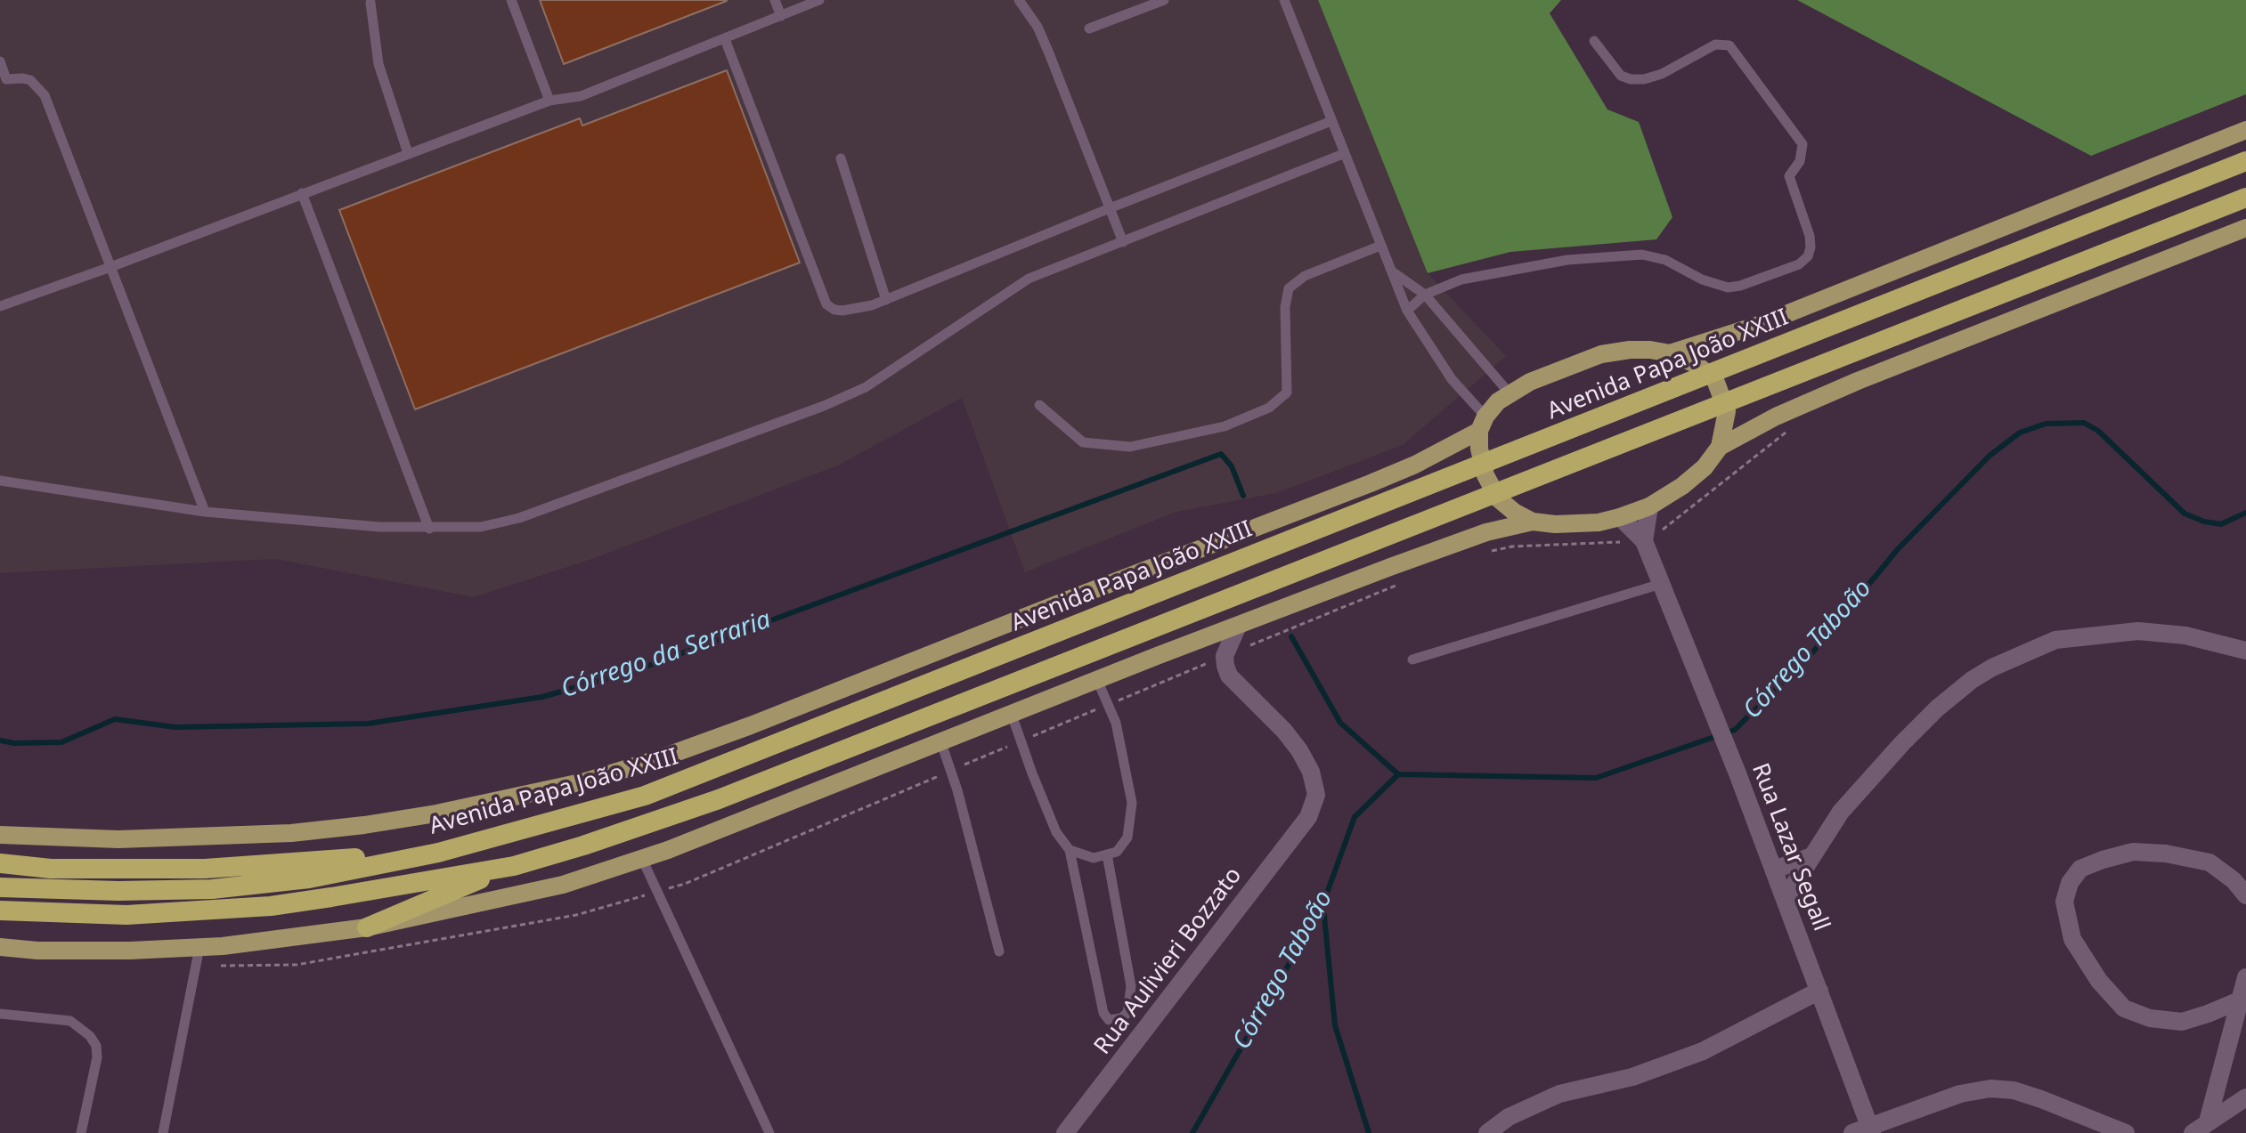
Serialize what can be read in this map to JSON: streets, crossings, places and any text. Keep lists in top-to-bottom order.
{
  "streets": {
    "highway": ["Avenida Papa João XXIII"],
    "street": ["Rua Lazar Segall", "Rua Aulivieri Bozzato"]
  },
  "crossings": [
    ["Avenida Papa João XXIII", "Rua Lazar Segall"]
  ],
  "water": ["Córrego Taboão", "Córrego da Serraria"]
}
